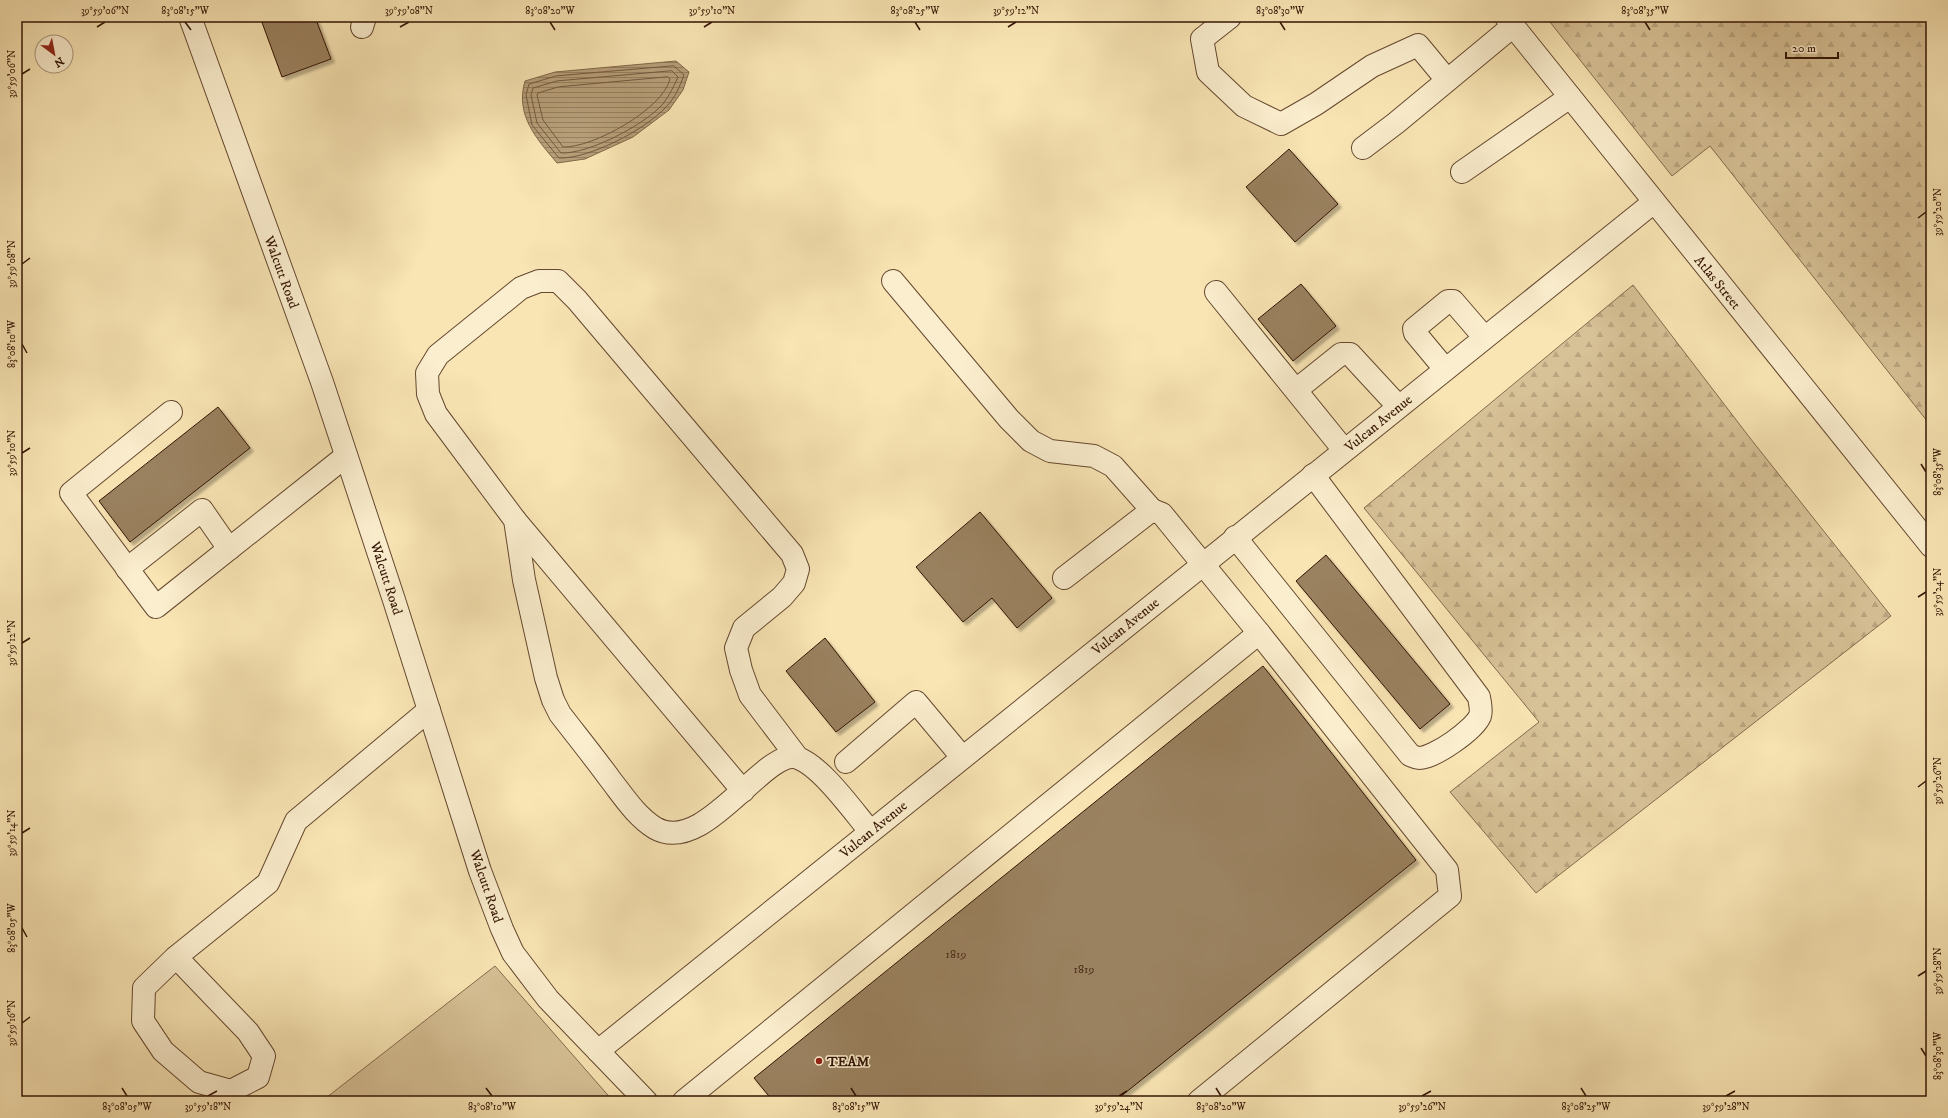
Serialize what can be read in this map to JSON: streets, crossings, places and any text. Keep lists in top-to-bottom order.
{
  "streets": {
    "street": ["Walcutt Road", "Atlas Street", "Vulcan Avenue"]
  },
  "crossings": [
    ["Walcutt Road", "Vulcan Avenue"],
    ["Atlas Street", "Vulcan Avenue"]
  ],
  "places": ["TEAM"],
  "house_numbers": ["1819", "1819"],
  "scale_bar": "20 m",
  "north": "bottom right",
  "coordinates": [
    "39°59'06\"N",
    "83°08'15\"W",
    "39°59'08\"N",
    "83°08'20\"W",
    "39°59'10\"N",
    "83°08'25\"W",
    "39°59'12\"N",
    "83°08'30\"W",
    "83°08'35\"W",
    "39°59'20\"N",
    "83°08'10\"W",
    "39°59'24\"N",
    "39°59'26\"N",
    "39°59'14\"N",
    "83°08'05\"W",
    "39°59'28\"N",
    "39°59'16\"N",
    "39°59'18\"N"
  ]
}
